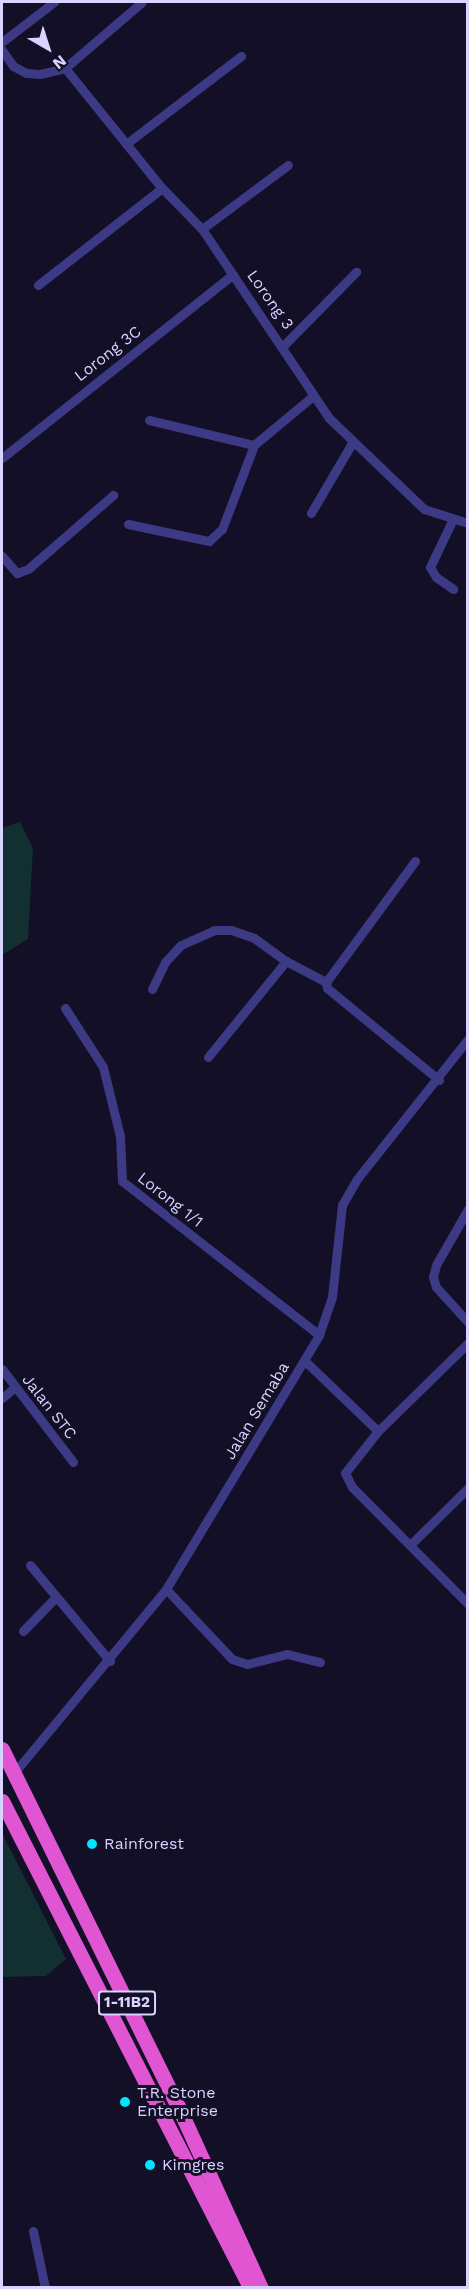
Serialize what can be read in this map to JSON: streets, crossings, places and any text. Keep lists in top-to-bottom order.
{
  "streets": {
    "highway": ["1-11B2"],
    "street": [
      "Lorong 3",
      "Lorong 3C",
      "Lorong 1/1",
      "Jalan STC",
      "Jalan Semaba"
    ]
  },
  "crossings": [
    ["Lorong 3", "Lorong 3C"],
    ["Lorong 1/1", "Jalan Semaba"],
    ["Jalan Semaba", "1-11B2"]
  ],
  "places": ["Rainforest", "T.R. Stone Enterprise", "Kimgres"],
  "north": "bottom right"
}
